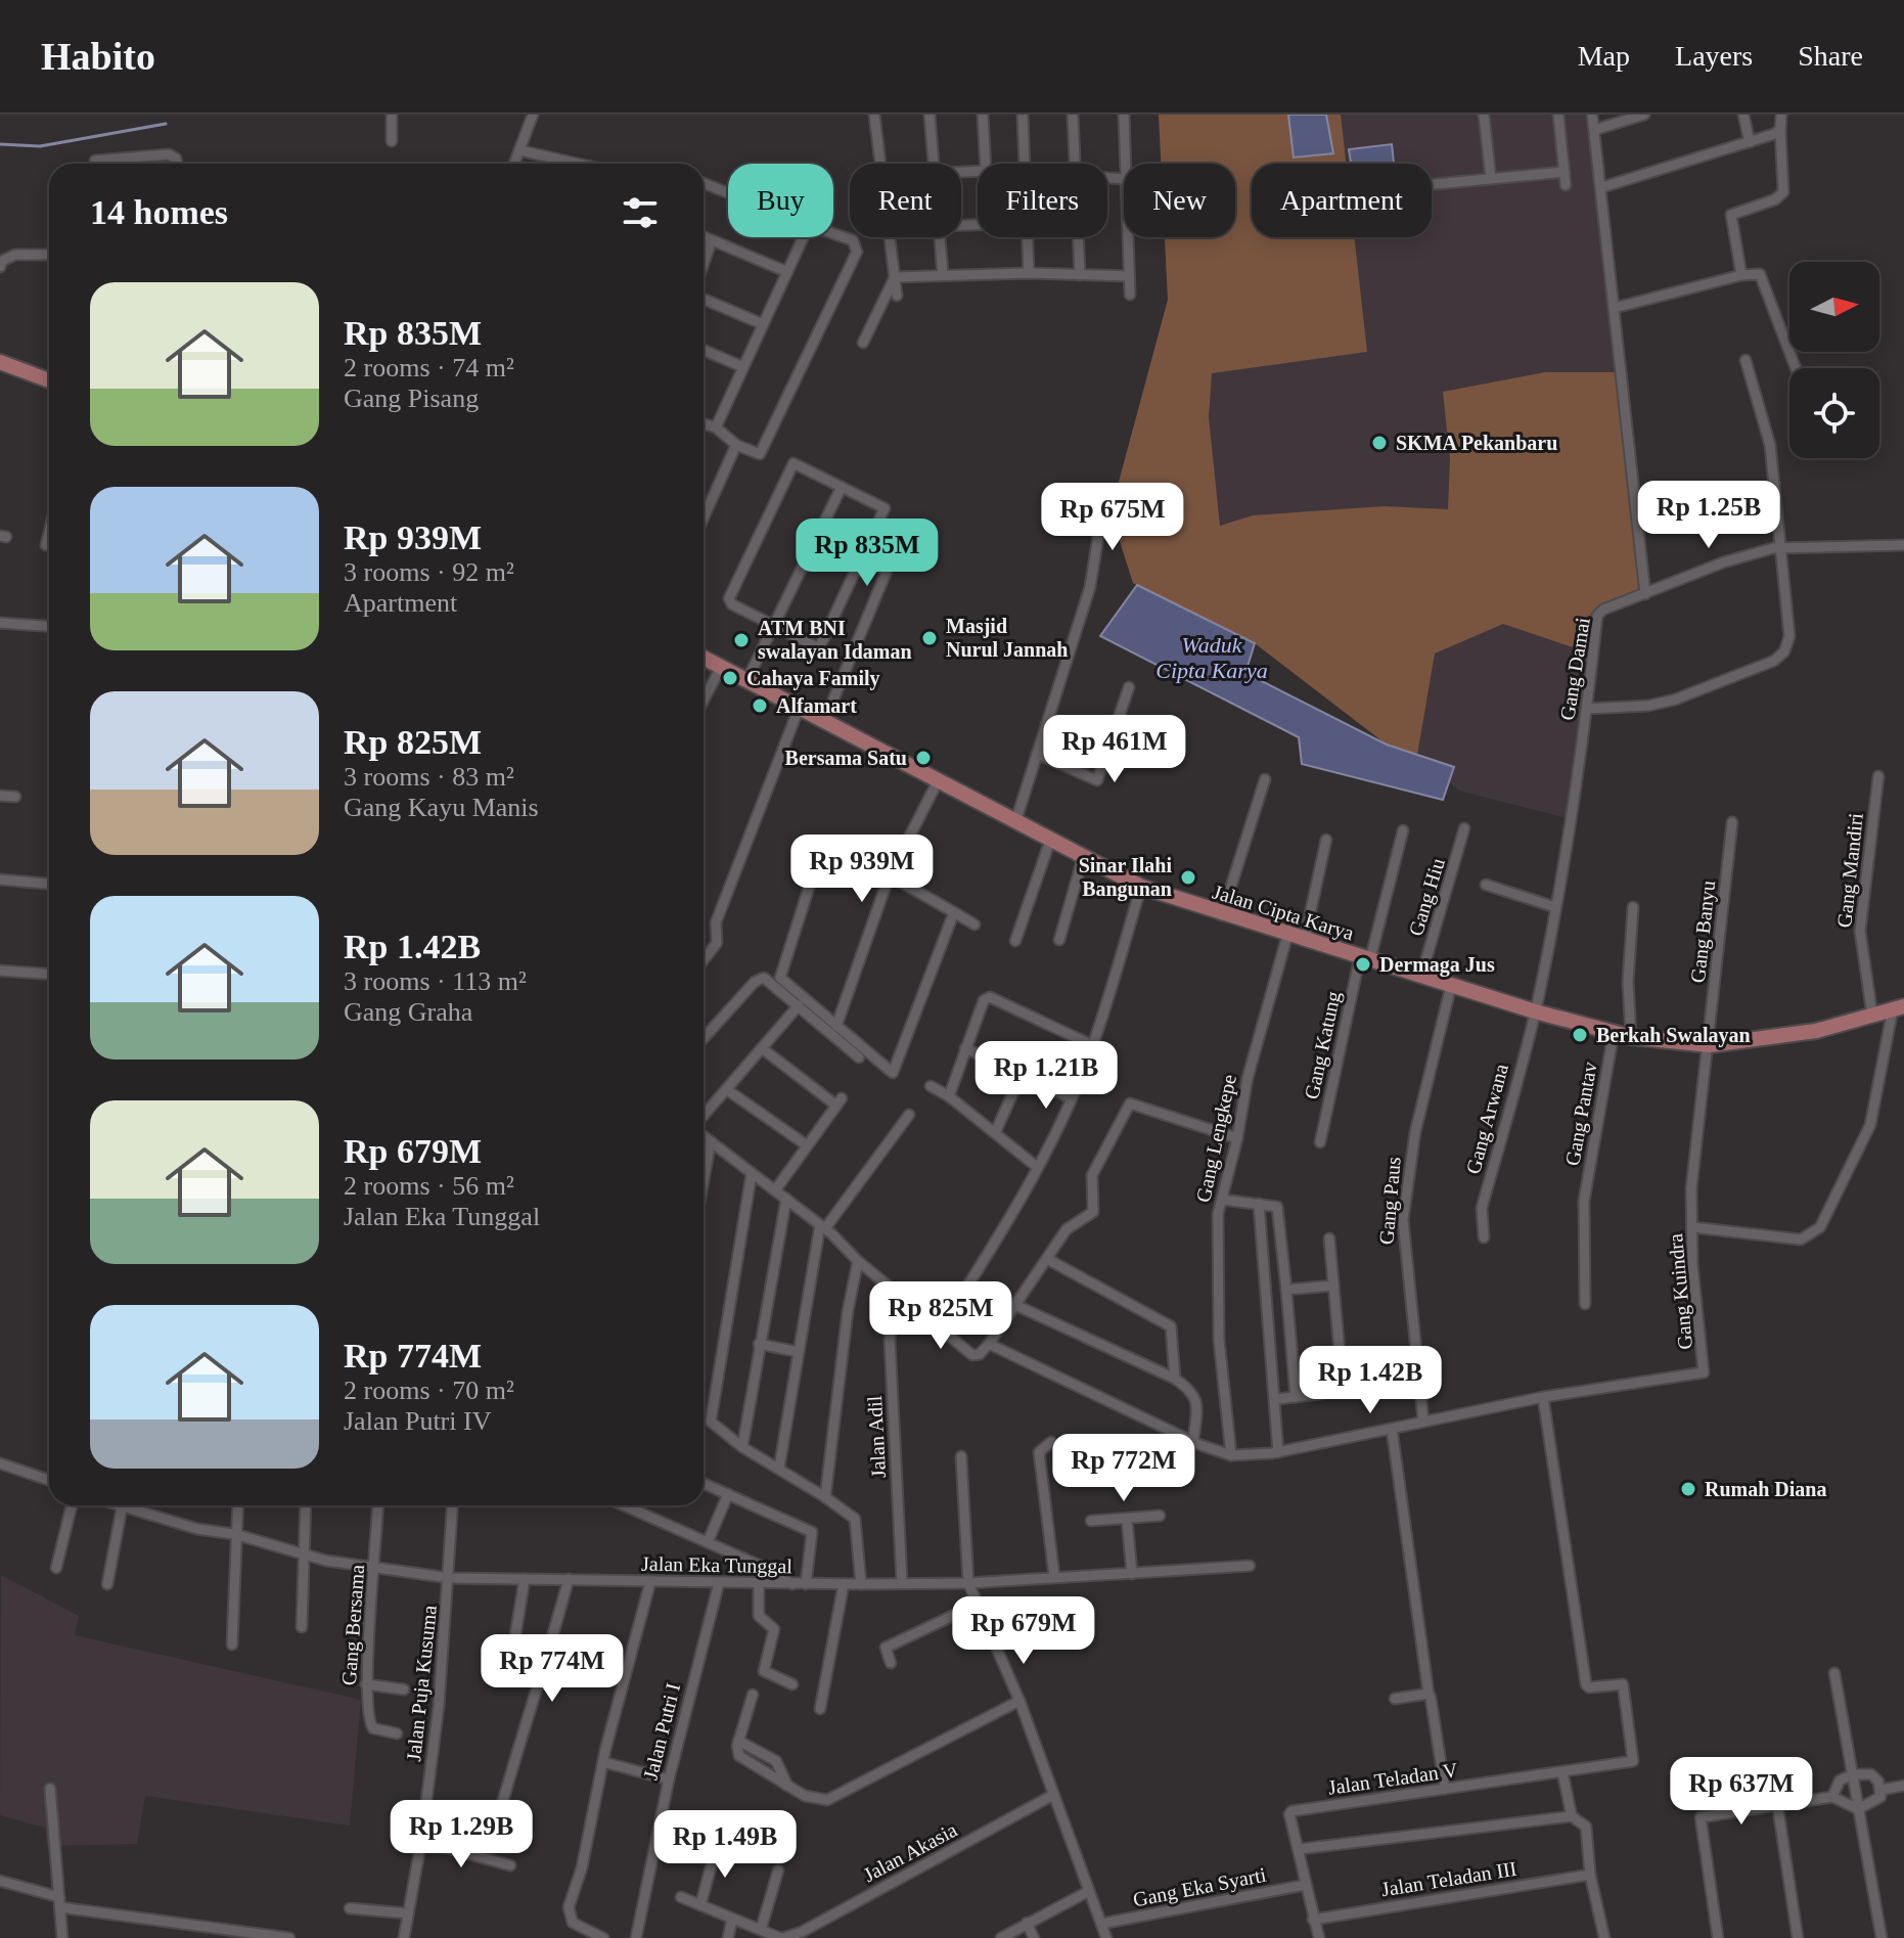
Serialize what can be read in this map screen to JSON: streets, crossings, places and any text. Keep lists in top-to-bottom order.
{
  "streets": {
    "main road": ["Jalan Cipta Karya"],
    "street": [
      "Gang Damai",
      "Gang Mandiri",
      "Gang Hiu",
      "Gang Banyu",
      "Gang Katung",
      "Gang Pantav",
      "Gang Arwana",
      "Gang Lengkepe",
      "Gang Paus",
      "Gang Kuindra",
      "Jalan Adil",
      "Jalan Eka Tunggal",
      "Gang Bersama",
      "Jalan Puja Kusuma",
      "Jalan Putri I",
      "Jalan Teladan V",
      "Jalan Akasia",
      "Jalan Teladan III",
      "Gang Eka Syarti"
    ]
  },
  "crossings": [
    ["Gang Damai", "Jalan Cipta Karya"],
    ["Gang Damai", "Gang Arwana"],
    ["Gang Mandiri", "Jalan Cipta Karya"],
    ["Gang Hiu", "Jalan Cipta Karya"],
    ["Jalan Cipta Karya", "Gang Banyu"],
    ["Jalan Cipta Karya", "Gang Katung"],
    ["Jalan Cipta Karya", "Gang Pantav"],
    ["Jalan Cipta Karya", "Gang Arwana"],
    ["Jalan Cipta Karya", "Gang Lengkepe"],
    ["Jalan Cipta Karya", "Gang Paus"],
    ["Jalan Cipta Karya", "Gang Kuindra"],
    ["Gang Banyu", "Gang Kuindra"],
    ["Gang Kuindra", "Jalan Teladan V"],
    ["Jalan Adil", "Jalan Eka Tunggal"],
    ["Jalan Eka Tunggal", "Gang Bersama"],
    ["Jalan Eka Tunggal", "Jalan Puja Kusuma"],
    ["Jalan Eka Tunggal", "Jalan Putri I"],
    ["Jalan Teladan V", "Jalan Teladan III"],
    ["Jalan Teladan V", "Gang Eka Syarti"]
  ],
  "water": ["Waduk Cipta Karya"],
  "places": [
    "SKMA Pekanbaru",
    "Masjid Nurul Jannah",
    "ATM BNI swalayan Idaman",
    "Cahaya Family",
    "Alfamart",
    "Bersama Satu",
    "Sinar Ilahi Bangunan",
    "Dermaga Jus",
    "Berkah Swalayan",
    "Rumah Diana"
  ],
  "north": "right",
  "page": {
    "header": "Habito",
    "nav": ["Map", "Layers", "Share"],
    "chip": [
      "Buy",
      "Rent",
      "Filters",
      "New",
      "Apartment"
    ],
    "heading": "14 homes",
    "list": [
      {
        "name": "Rp 835M",
        "note": "2 rooms · 74 m² · Gang Pisang"
      },
      {
        "name": "Rp 939M",
        "note": "3 rooms · 92 m² · Apartment"
      },
      {
        "name": "Rp 825M",
        "note": "3 rooms · 83 m² · Gang Kayu Manis"
      },
      {
        "name": "Rp 1.42B",
        "note": "3 rooms · 113 m² · Gang Graha"
      },
      {
        "name": "Rp 679M",
        "note": "2 rooms · 56 m² · Jalan Eka Tunggal"
      },
      {
        "name": "Rp 774M",
        "note": "2 rooms · 70 m² · Jalan Putri IV"
      }
    ],
    "price": [
      "Rp 1.25B",
      "Rp 675M",
      "Rp 835M",
      "Rp 461M",
      "Rp 939M",
      "Rp 1.21B",
      "Rp 825M",
      "Rp 1.42B",
      "Rp 772M",
      "Rp 679M",
      "Rp 774M",
      "Rp 637M",
      "Rp 1.29B",
      "Rp 1.49B"
    ]
  }
}
